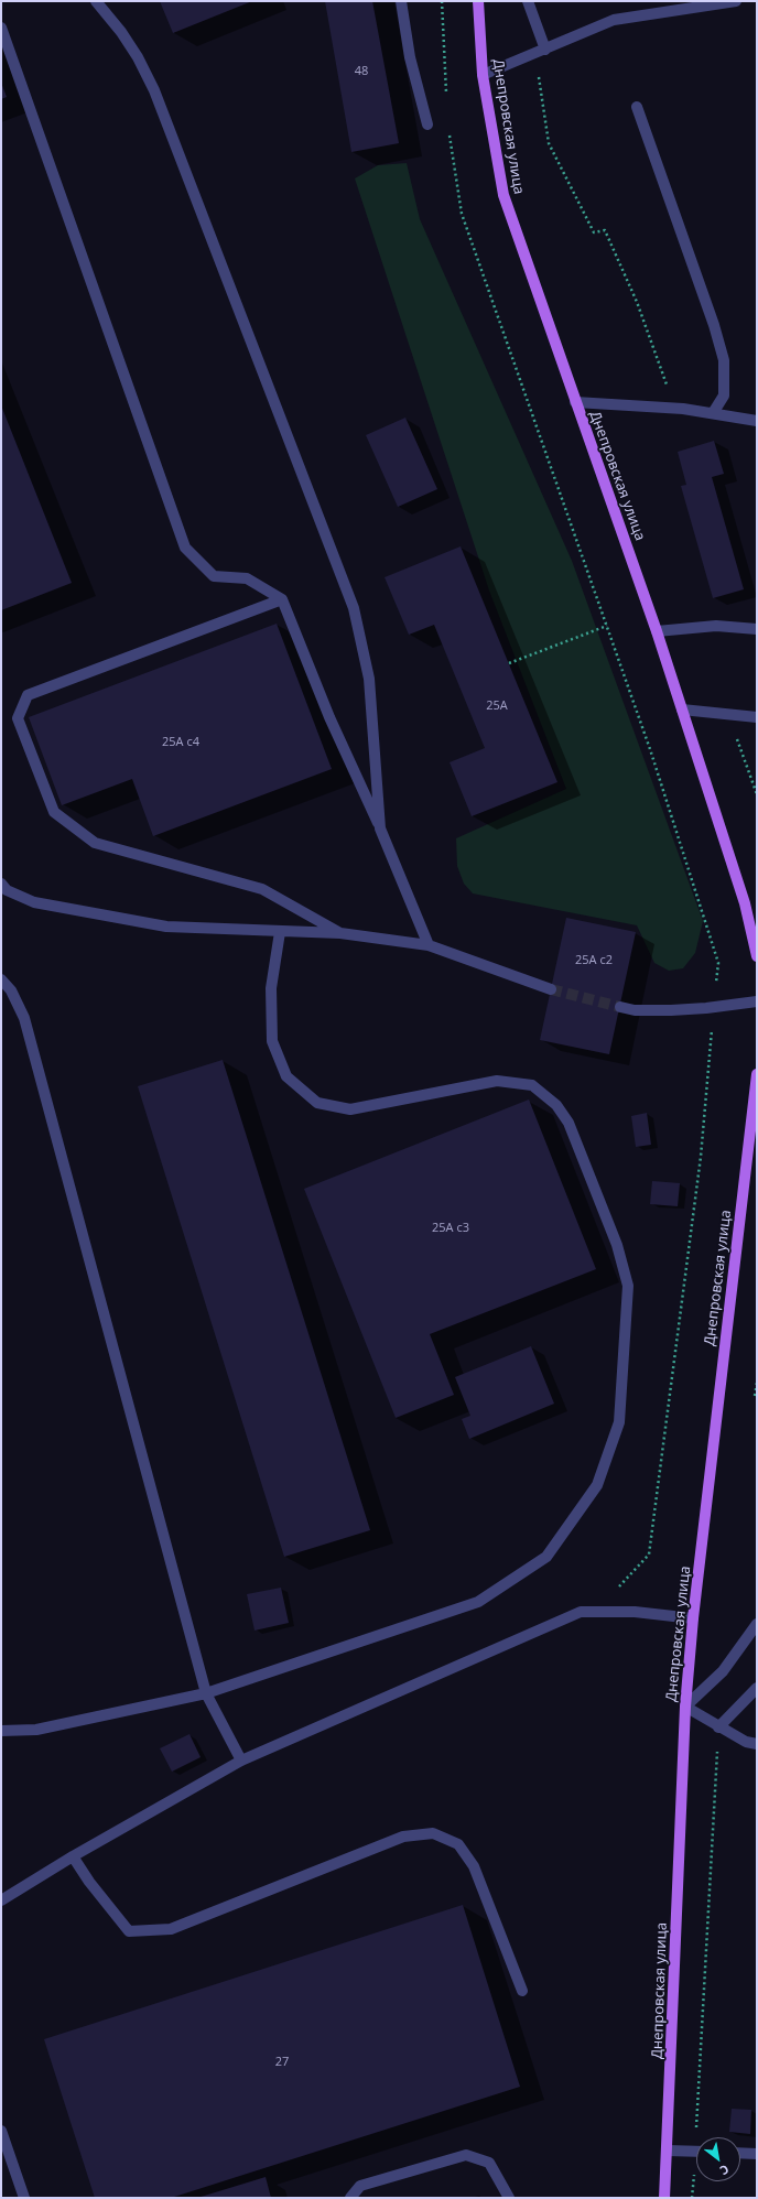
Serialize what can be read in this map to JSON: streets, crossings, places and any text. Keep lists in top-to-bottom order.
{
  "streets": {
    "main road": ["Днепровская улица"]
  },
  "house_numbers": [
    "48",
    "25А",
    "25А с4",
    "25А с2",
    "25А с3",
    "27"
  ],
  "north": "bottom right"
}
